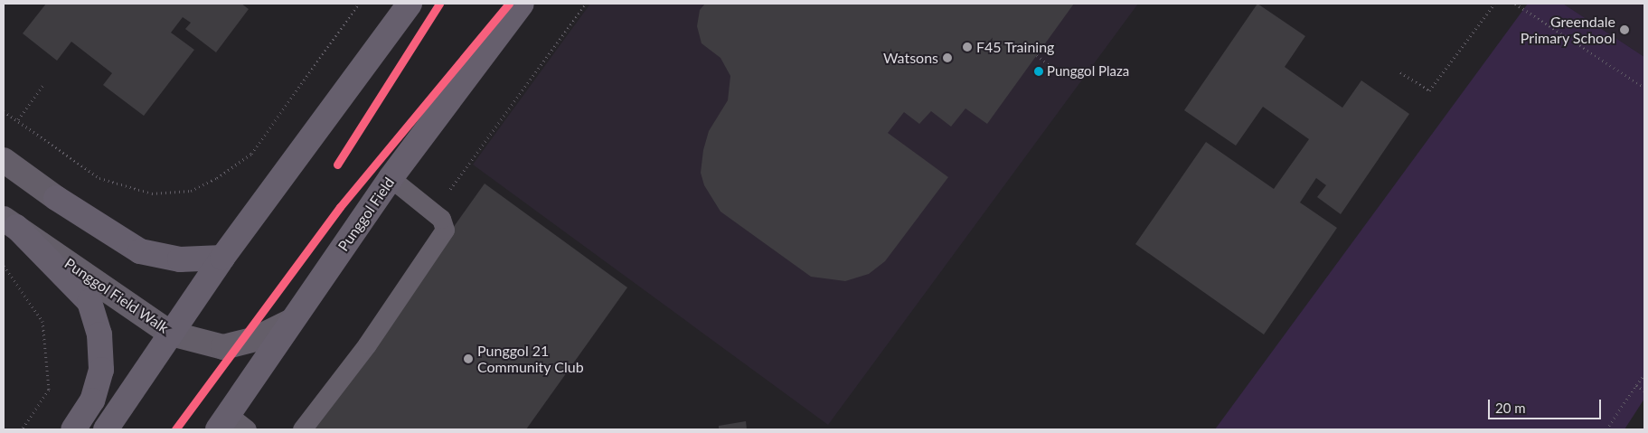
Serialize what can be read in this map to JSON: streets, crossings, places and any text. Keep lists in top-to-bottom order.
{
  "streets": {
    "street": ["Punggol Field", "Punggol Field Walk"]
  },
  "crossings": [
    ["Punggol Field", "Punggol Field Walk"]
  ],
  "places": [
    "Greendale Primary School",
    "F45 Training",
    "Watsons",
    "Punggol Plaza",
    "Punggol 21 Community Club"
  ],
  "scale_bar": "20 m"
}
